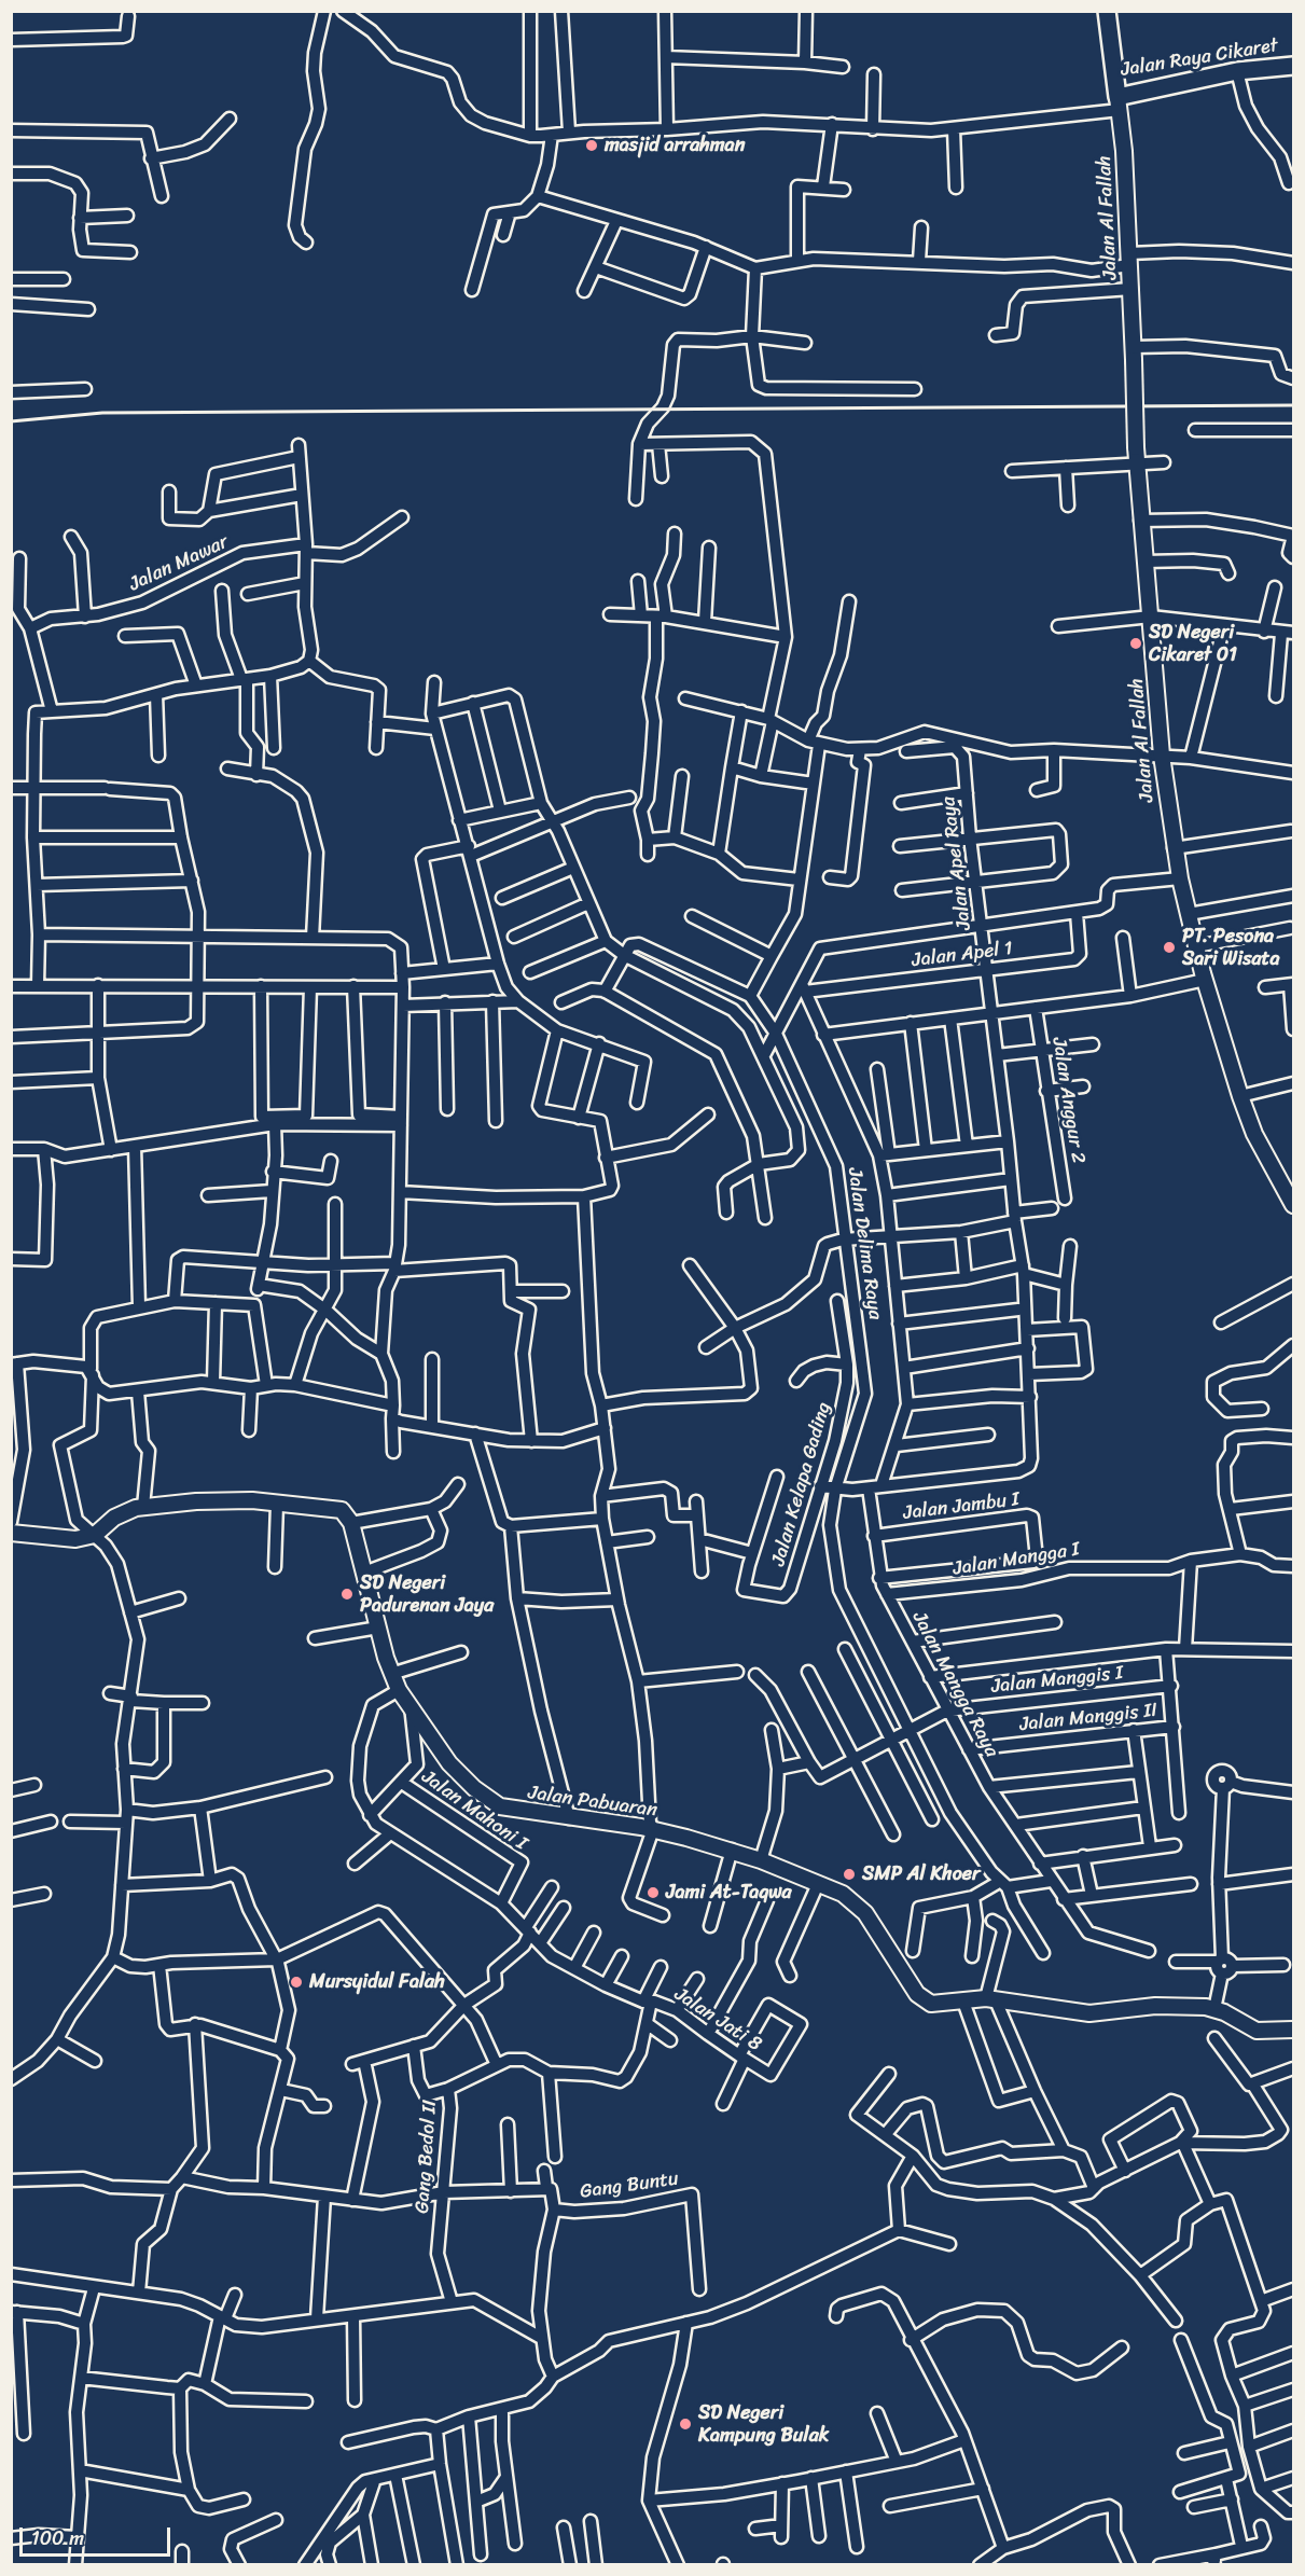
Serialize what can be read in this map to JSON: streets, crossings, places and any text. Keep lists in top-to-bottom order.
{
  "streets": {
    "main road": ["Jalan Raya Cikaret"],
    "street": [
      "Jalan Al Fallah",
      "Jalan Mawar",
      "Jalan Apel Raya",
      "Jalan Apel 1",
      "Jalan Anggur 2",
      "Jalan Delima Raya",
      "Jalan Kelapa Gading",
      "Jalan Jambu I",
      "Jalan Mangga I",
      "Jalan Manggis I",
      "Jalan Mangga Raya",
      "Jalan Manggis II",
      "Jalan Pabuaran",
      "Jalan Mahoni I",
      "Jalan Jati 8",
      "Gang Bedol II",
      "Gang Buntu"
    ]
  },
  "crossings": [
    ["Jalan Raya Cikaret", "Jalan Al Fallah"],
    ["Jalan Apel Raya", "Jalan Apel 1"],
    ["Jalan Apel Raya", "Jalan Delima Raya"],
    ["Jalan Apel 1", "Jalan Delima Raya"],
    ["Jalan Delima Raya", "Jalan Kelapa Gading"],
    ["Jalan Jambu I", "Jalan Mangga Raya"],
    ["Jalan Mangga I", "Jalan Mangga Raya"],
    ["Jalan Manggis I", "Jalan Mangga Raya"],
    ["Jalan Mangga Raya", "Jalan Manggis II"],
    ["Jalan Mahoni I", "Jalan Jati 8"],
    ["Jalan Jati 8", "Gang Bedol II"]
  ],
  "places": [
    "masjid arrahman",
    "SD Negeri Cikaret 01",
    "PT. Pesona Sari Wisata",
    "SD Negeri Padurenan Jaya",
    "SMP Al Khoer",
    "Jami At-Taqwa",
    "Mursyidul Falah",
    "SD Negeri Kampung Bulak"
  ],
  "scale_bar": "100 m"
}
